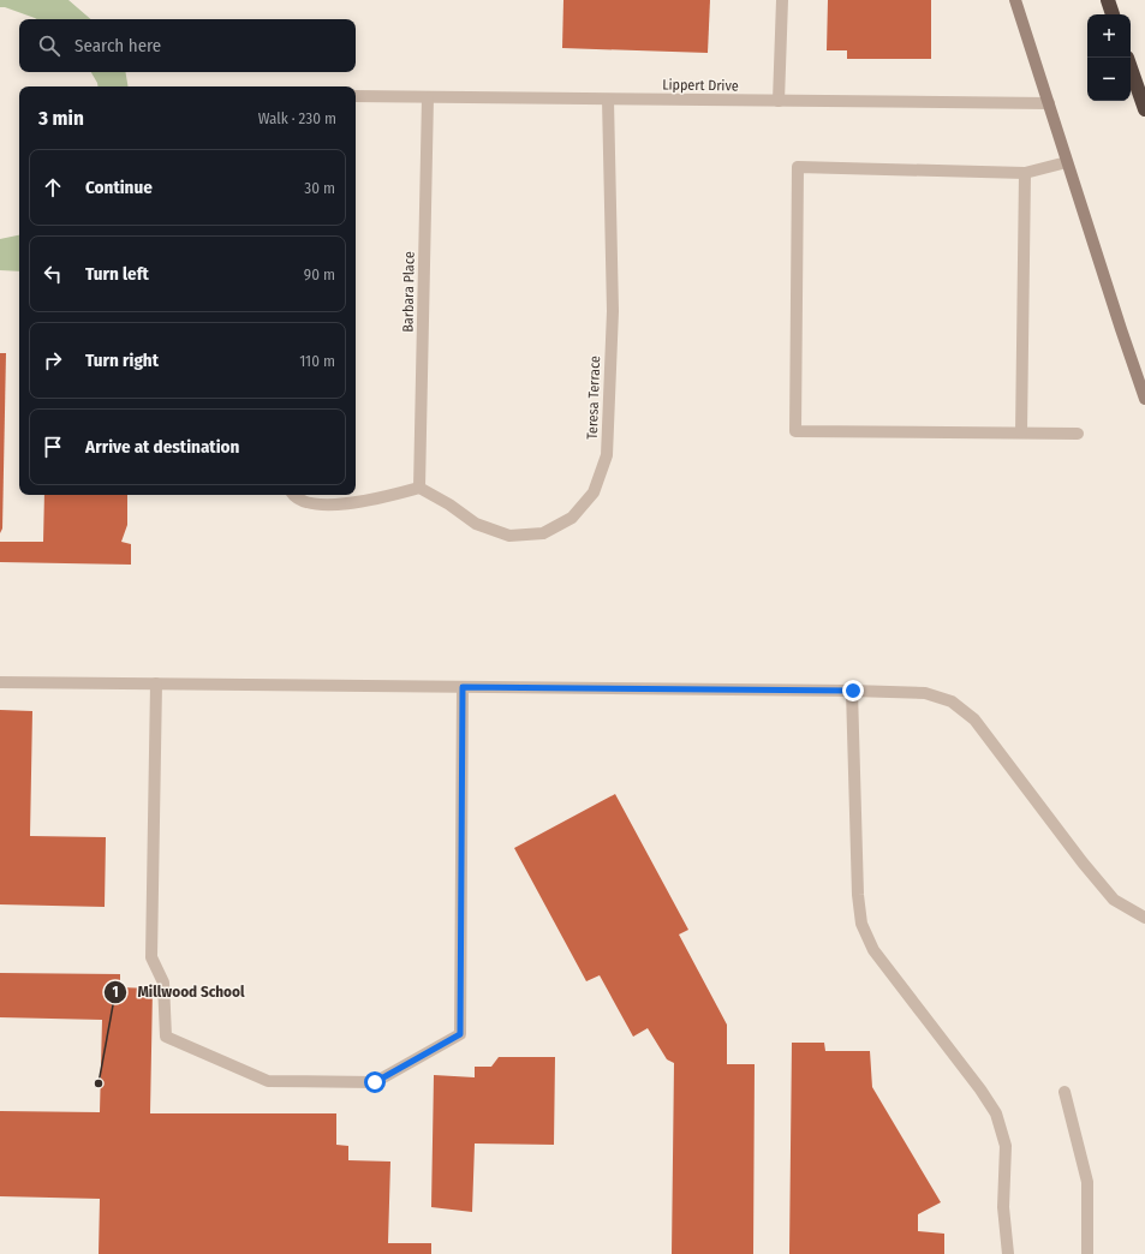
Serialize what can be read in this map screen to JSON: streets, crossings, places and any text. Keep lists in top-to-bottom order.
{
  "streets": {
    "street": ["Lippert Drive", "Barbara Place", "Teresa Terrace"]
  },
  "crossings": [
    ["Lippert Drive", "Barbara Place"],
    ["Lippert Drive", "Teresa Terrace"],
    ["Barbara Place", "Teresa Terrace"]
  ],
  "places": ["Millwood School"],
  "page": {
    "map_buttons": ["+", "−"],
    "search": "Search here",
    "heading": ["3 min", "Walk · 230 m"],
    "list": [
      ["Continue", "30 m"],
      ["Turn left", "90 m"],
      ["Turn right", "110 m"],
      "Arrive at destination"
    ]
  }
}
